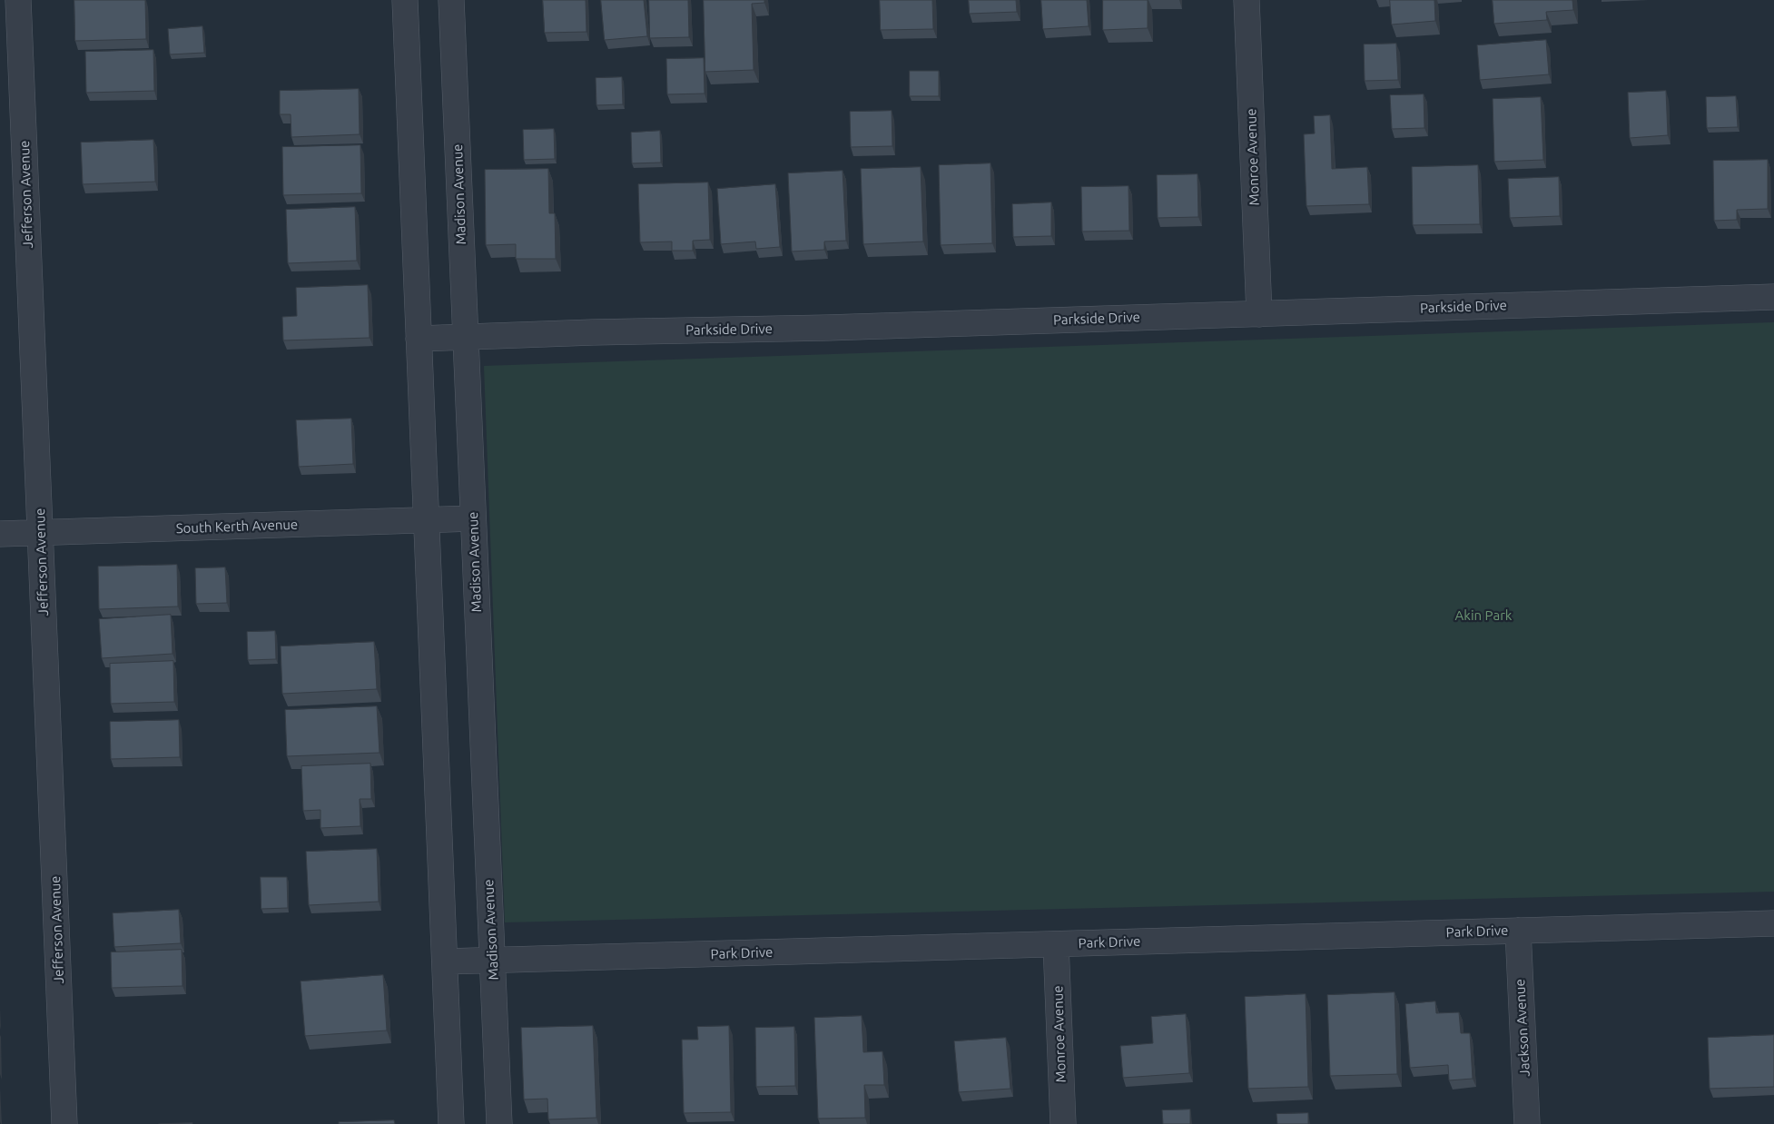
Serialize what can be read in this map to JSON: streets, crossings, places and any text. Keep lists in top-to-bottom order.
{
  "streets": {
    "street": [
      "Monroe Avenue",
      "Jefferson Avenue",
      "Madison Avenue",
      "Parkside Drive",
      "South Kerth Avenue",
      "Park Drive",
      "Jackson Avenue"
    ]
  },
  "crossings": [
    ["Monroe Avenue", "Parkside Drive"],
    ["Monroe Avenue", "Park Drive"],
    ["Jefferson Avenue", "South Kerth Avenue"],
    ["Madison Avenue", "Parkside Drive"],
    ["Madison Avenue", "South Kerth Avenue"],
    ["Madison Avenue", "Park Drive"],
    ["Park Drive", "Jackson Avenue"]
  ],
  "parks": ["Akin Park"]
}
